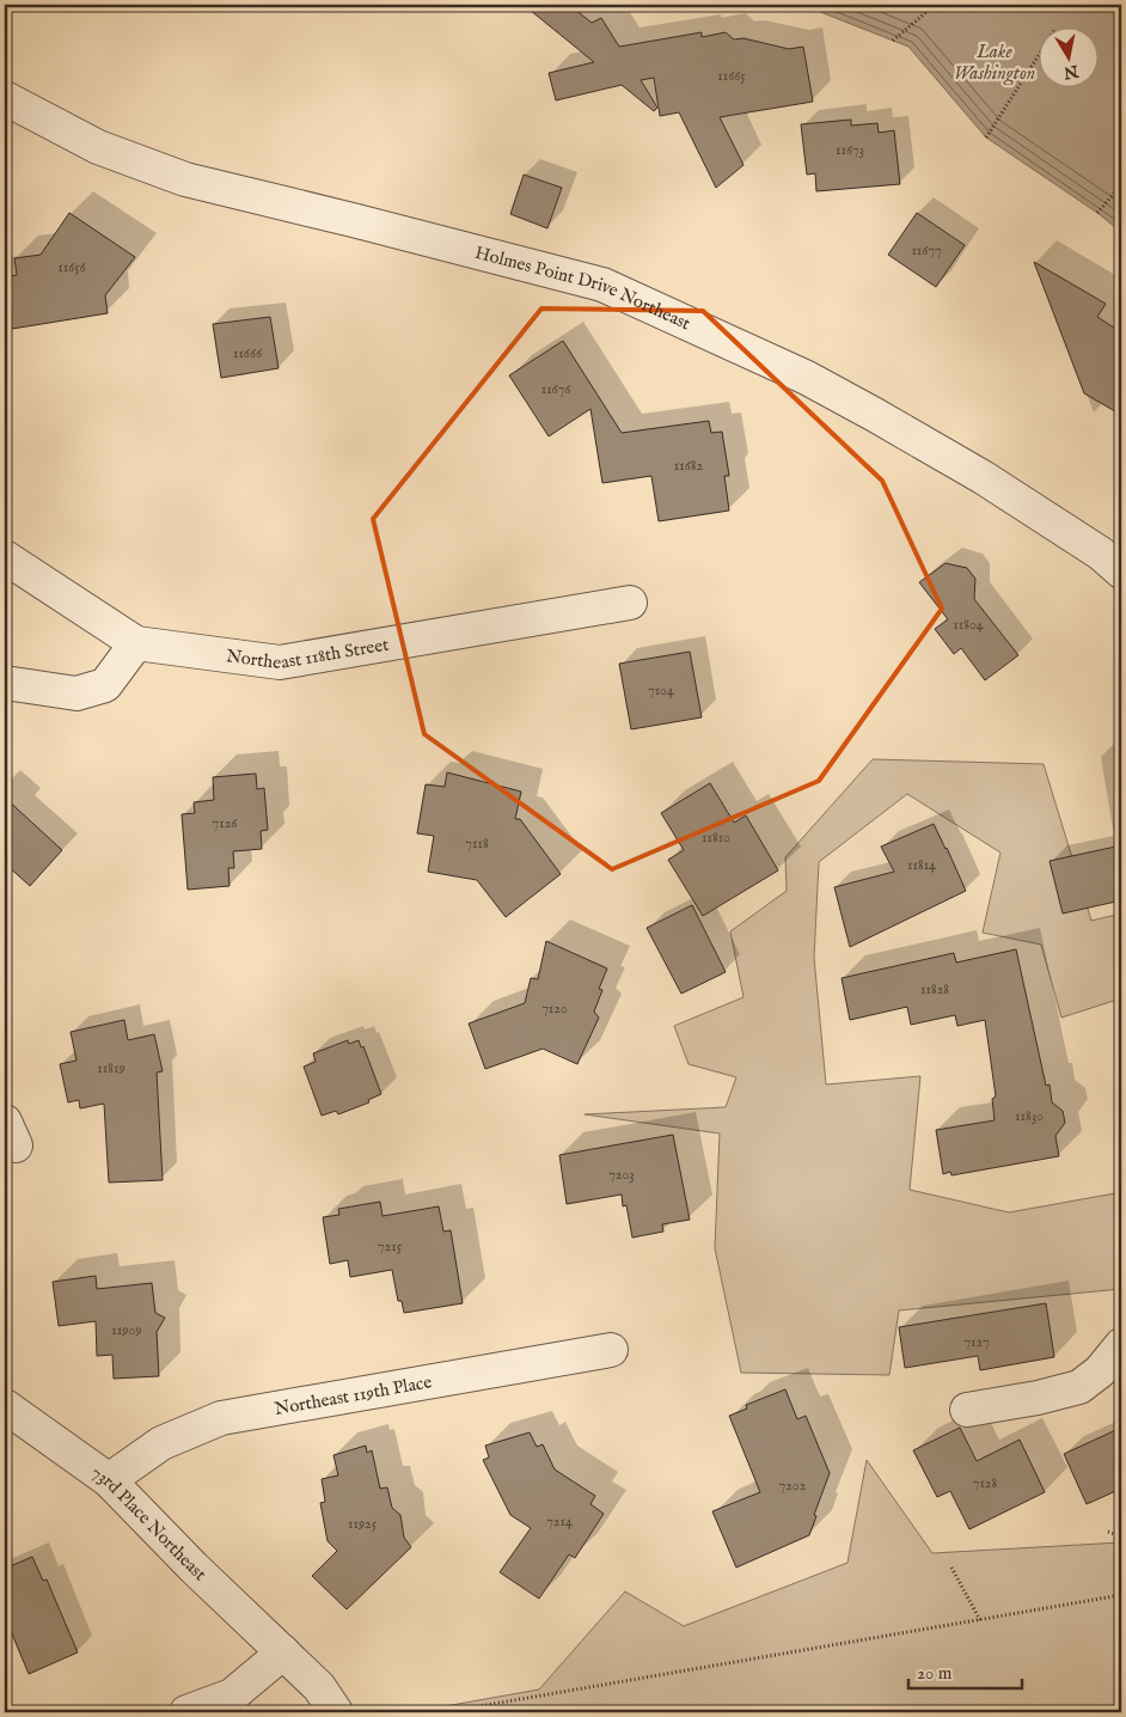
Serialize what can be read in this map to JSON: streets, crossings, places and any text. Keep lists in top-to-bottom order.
{
  "streets": {
    "street": [
      "Holmes Point Drive Northeast",
      "Northeast 118th Street",
      "Northeast 119th Place",
      "73rd Place Northeast"
    ]
  },
  "crossings": [
    ["Northeast 119th Place", "73rd Place Northeast"]
  ],
  "water": ["Lake Washington"],
  "house_numbers": [
    "11665",
    "11673",
    "11677",
    "11656",
    "11666",
    "11676",
    "11682",
    "11804",
    "7104",
    "7126",
    "11810",
    "7118",
    "11814",
    "11828",
    "7120",
    "11819",
    "11830",
    "7203",
    "7215",
    "11909",
    "7127",
    "7128",
    "7202",
    "7214",
    "11925"
  ],
  "scale_bar": "20 m",
  "north": "bottom"
}
